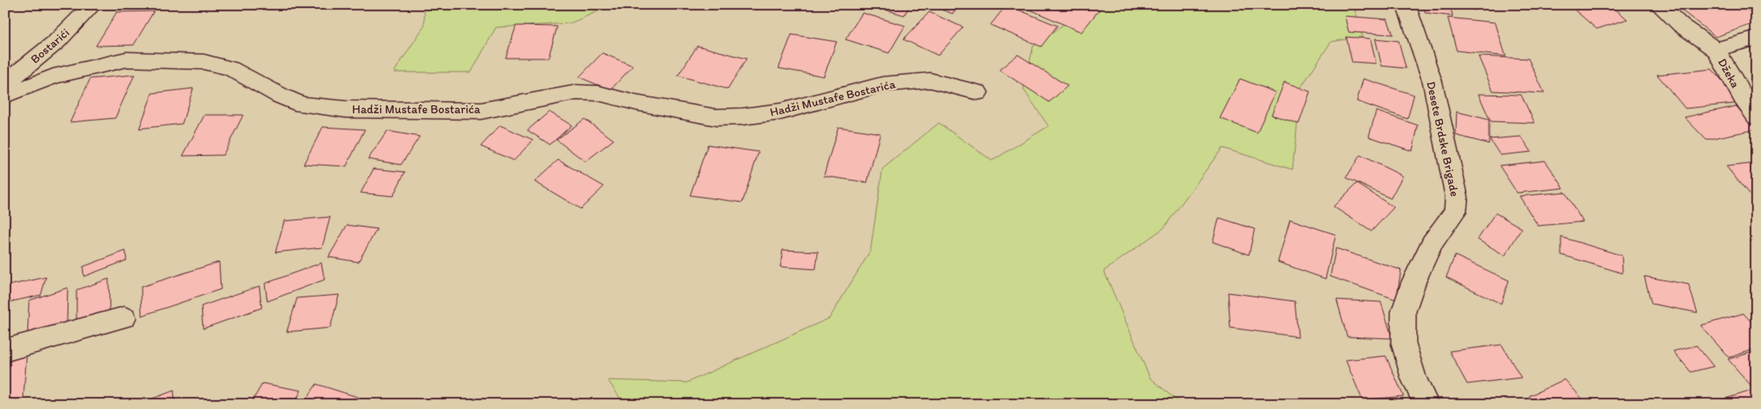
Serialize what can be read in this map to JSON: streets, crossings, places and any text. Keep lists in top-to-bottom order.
{
  "streets": {
    "street": [
      "Bostarići",
      "Džeka",
      "Hadži Mustafe Bostarića",
      "Desete Brdske Brigade"
    ]
  }
}
